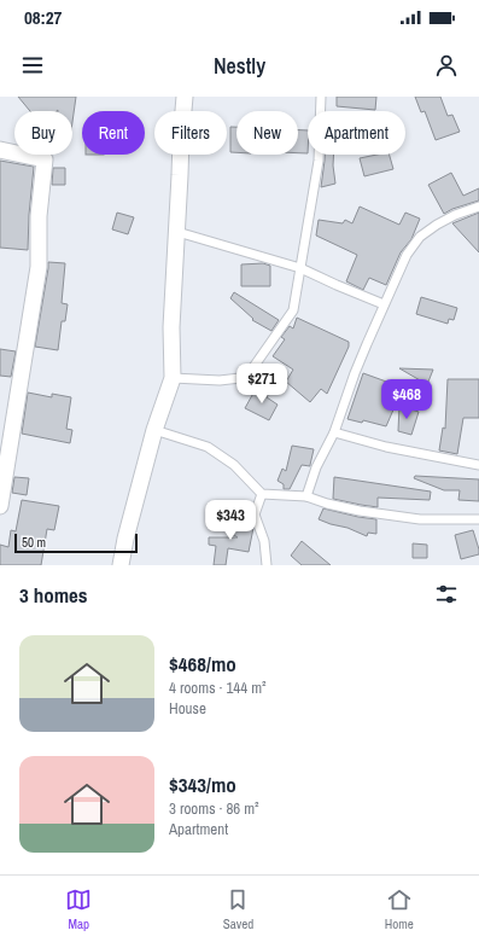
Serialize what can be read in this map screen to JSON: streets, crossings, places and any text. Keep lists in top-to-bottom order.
{
  "scale_bar": "50 m",
  "page": {
    "status": "08:27",
    "header": "Nestly",
    "chip": [
      "Buy",
      "Rent",
      "Filters",
      "New",
      "Apartment"
    ],
    "price": ["$271", "$468", "$343"],
    "scale": "50 m",
    "heading": "3 homes",
    "list": [
      {
        "name": "$468/mo",
        "note": "4 rooms · 144 m² · House"
      },
      {
        "name": "$343/mo",
        "note": "3 rooms · 86 m² · Apartment"
      }
    ],
    "tabs": ["Map", "Saved", "Home"]
  }
}
